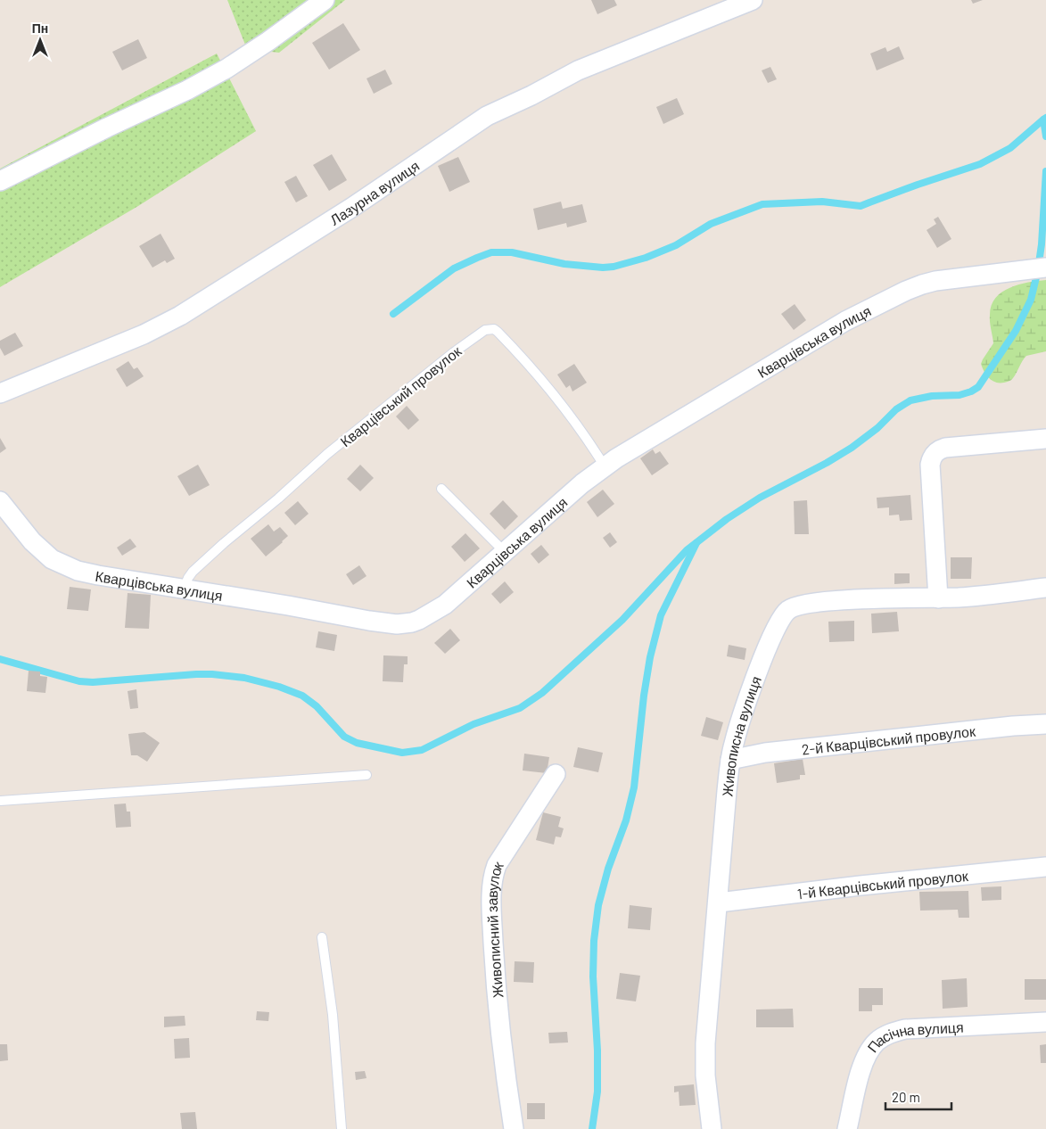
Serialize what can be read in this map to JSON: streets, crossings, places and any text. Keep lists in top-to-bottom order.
{
  "streets": {
    "street": [
      "Лазурна вулиця",
      "Кварцівська вулиця",
      "Живописна вулиця",
      "2-й Кварцівський провулок",
      "1-й Кварцівський провулок",
      "Живописний завулок",
      "Пасічна вулиця"
    ],
    "lane": ["Кварцівський провулок"]
  },
  "crossings": [
    ["Кварцівська вулиця", "Кварцівський провулок"],
    ["Живописна вулиця", "2-й Кварцівський провулок"],
    ["Живописна вулиця", "1-й Кварцівський провулок"]
  ],
  "scale_bar": "20 m",
  "north": "top"
}
